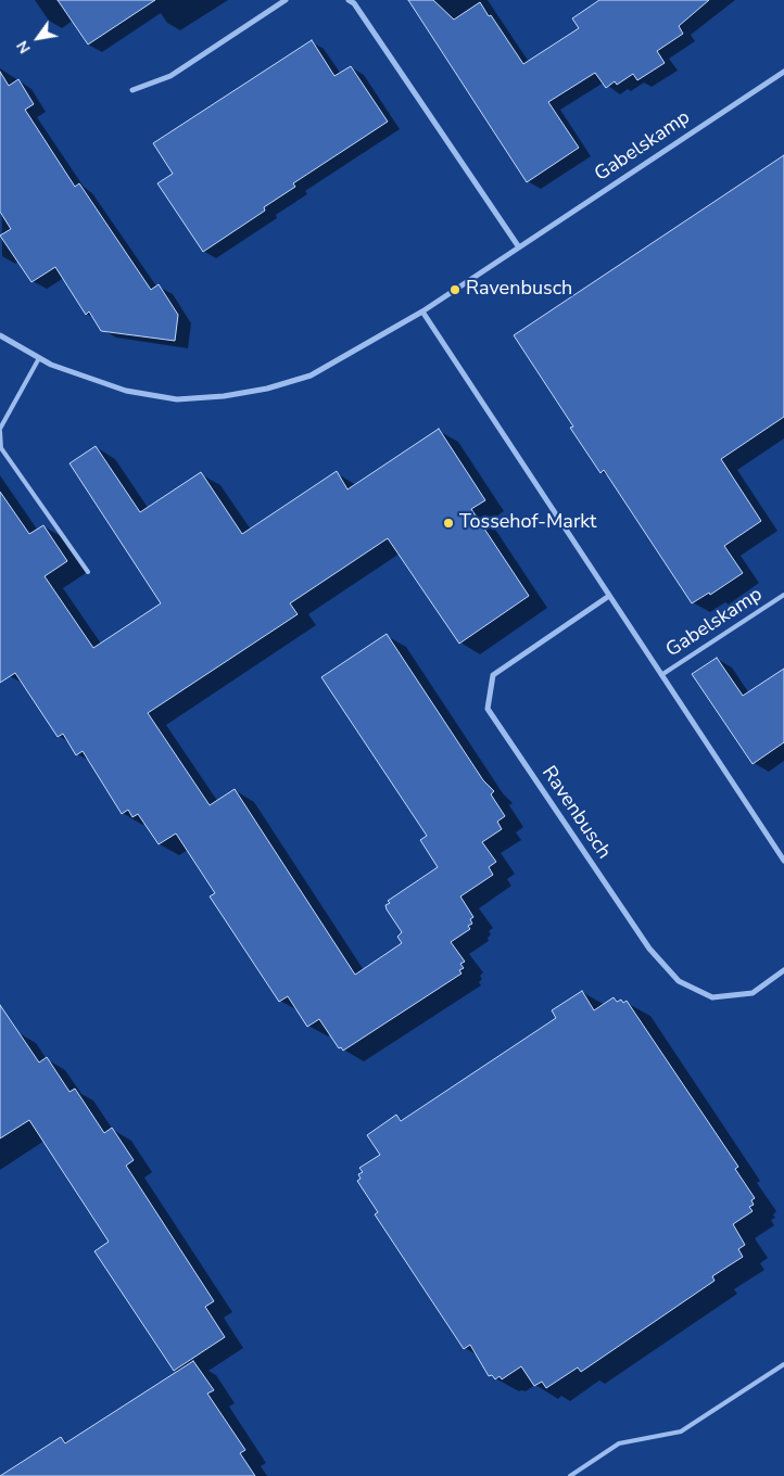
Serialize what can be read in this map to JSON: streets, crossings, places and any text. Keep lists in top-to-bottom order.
{
  "streets": {
    "street": ["Gabelskamp", "Ravenbusch"]
  },
  "places": ["Ravenbusch", "Tossehof-Markt"],
  "north": "bottom left"
}
